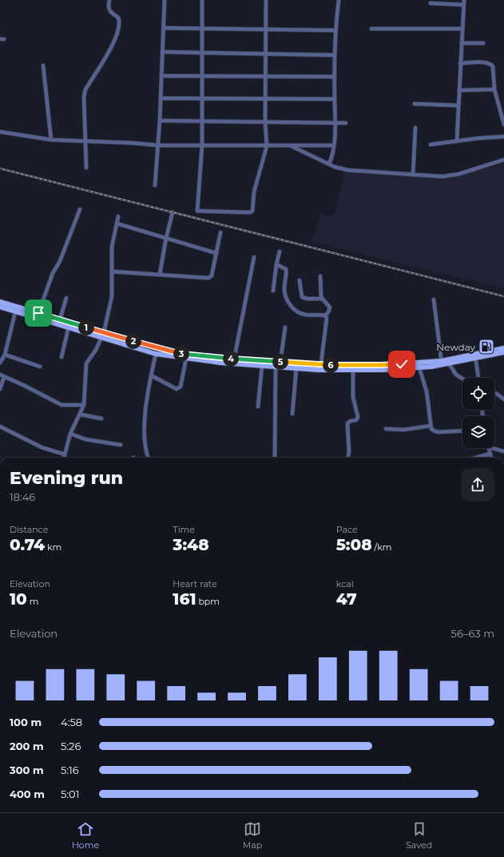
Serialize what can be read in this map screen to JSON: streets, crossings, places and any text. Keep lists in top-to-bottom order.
{
  "places": {
    "fuel station": ["Newday"]
  },
  "page": {
    "pins": [
      "1",
      "2",
      "3",
      "4",
      "5",
      "6"
    ],
    "heading": ["Evening run", "18:46"],
    "stats": [
      ["Distance", "0.74 km"],
      ["Time", "3:48"],
      ["Pace", "5:08 /km"],
      ["Elevation", "10 m"],
      ["Heart rate", "161 bpm"],
      ["kcal", "47"]
    ],
    "chart": ["Elevation", "56–63 m"],
    "list": [
      {
        "name": "100 m",
        "note": "4:58"
      },
      {
        "name": "200 m",
        "note": "5:26"
      },
      {
        "name": "300 m",
        "note": "5:16"
      },
      {
        "name": "400 m",
        "note": "5:01"
      }
    ],
    "tabs": ["Home", "Map", "Saved"]
  }
}
